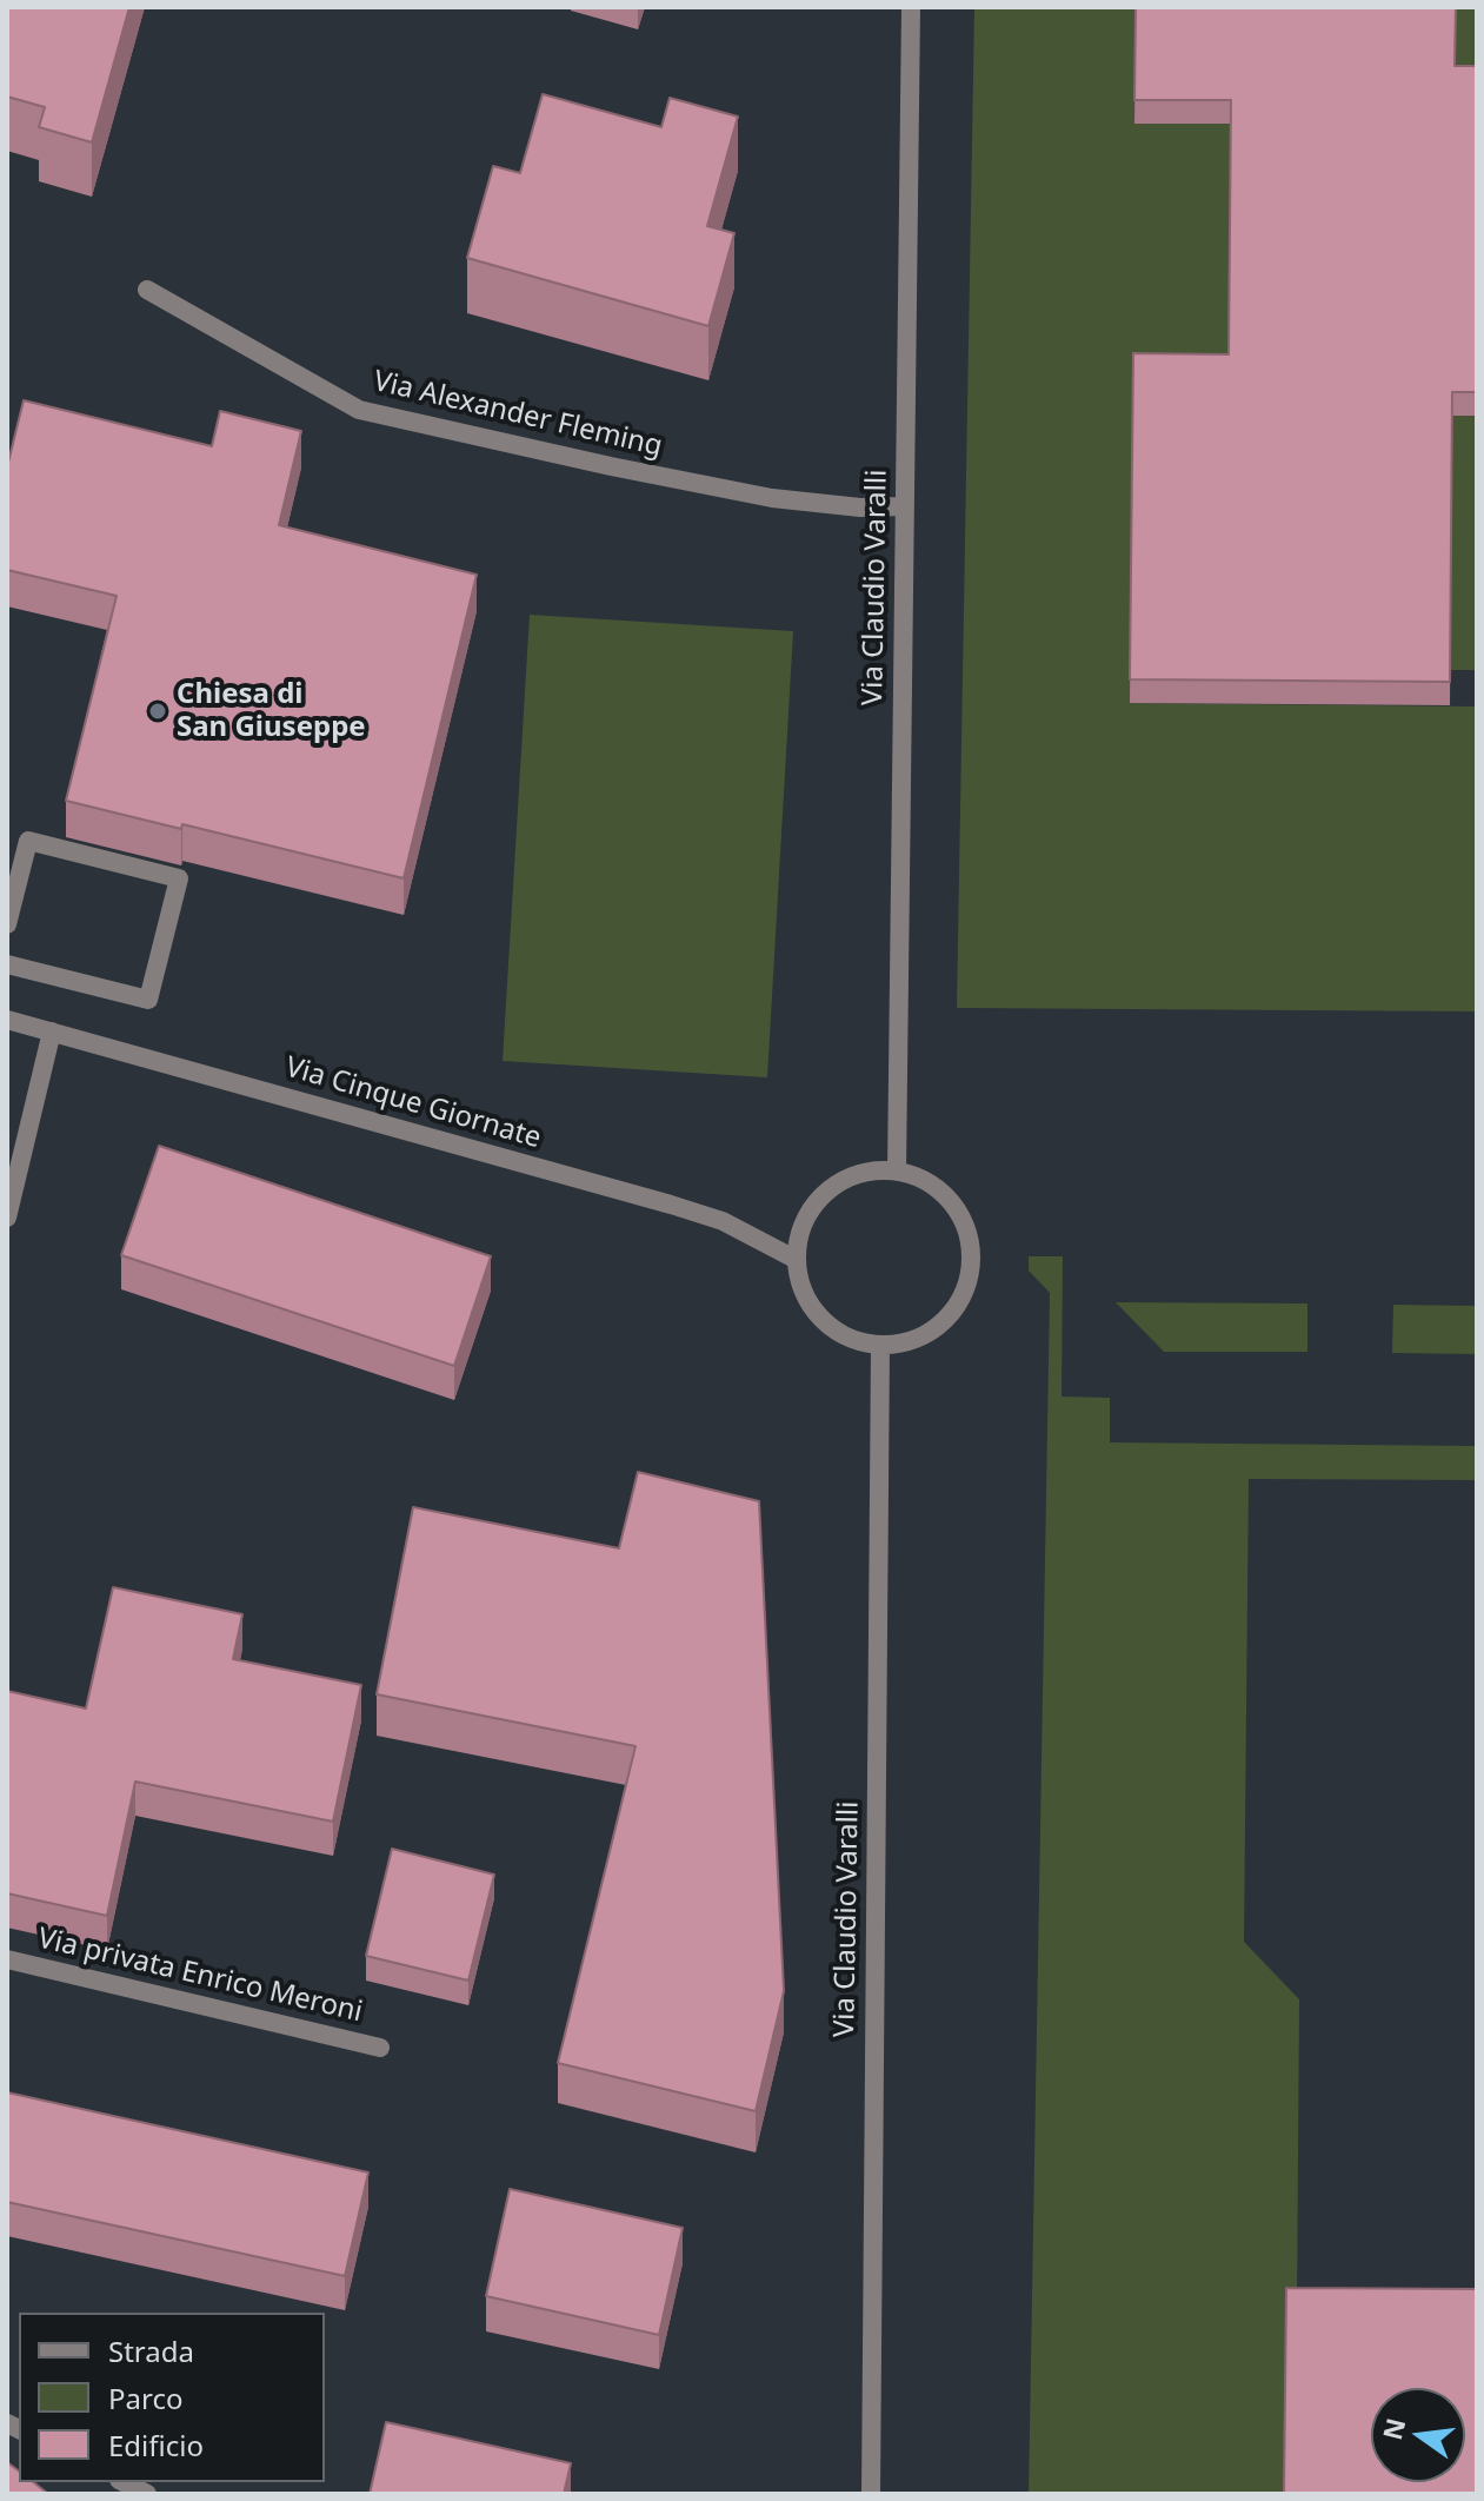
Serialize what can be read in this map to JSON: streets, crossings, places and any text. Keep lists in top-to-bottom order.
{
  "streets": {
    "street": [
      "Via Alexander Fleming",
      "Via Claudio Varalli",
      "Via Cinque Giornate",
      "Via privata Enrico Meroni"
    ]
  },
  "crossings": [
    ["Via Alexander Fleming", "Via Claudio Varalli"],
    ["Via Claudio Varalli", "Via Cinque Giornate"]
  ],
  "places": ["Chiesa di San Giuseppe"],
  "legend": ["Strada", "Parco", "Edificio"],
  "north": "left"
}
